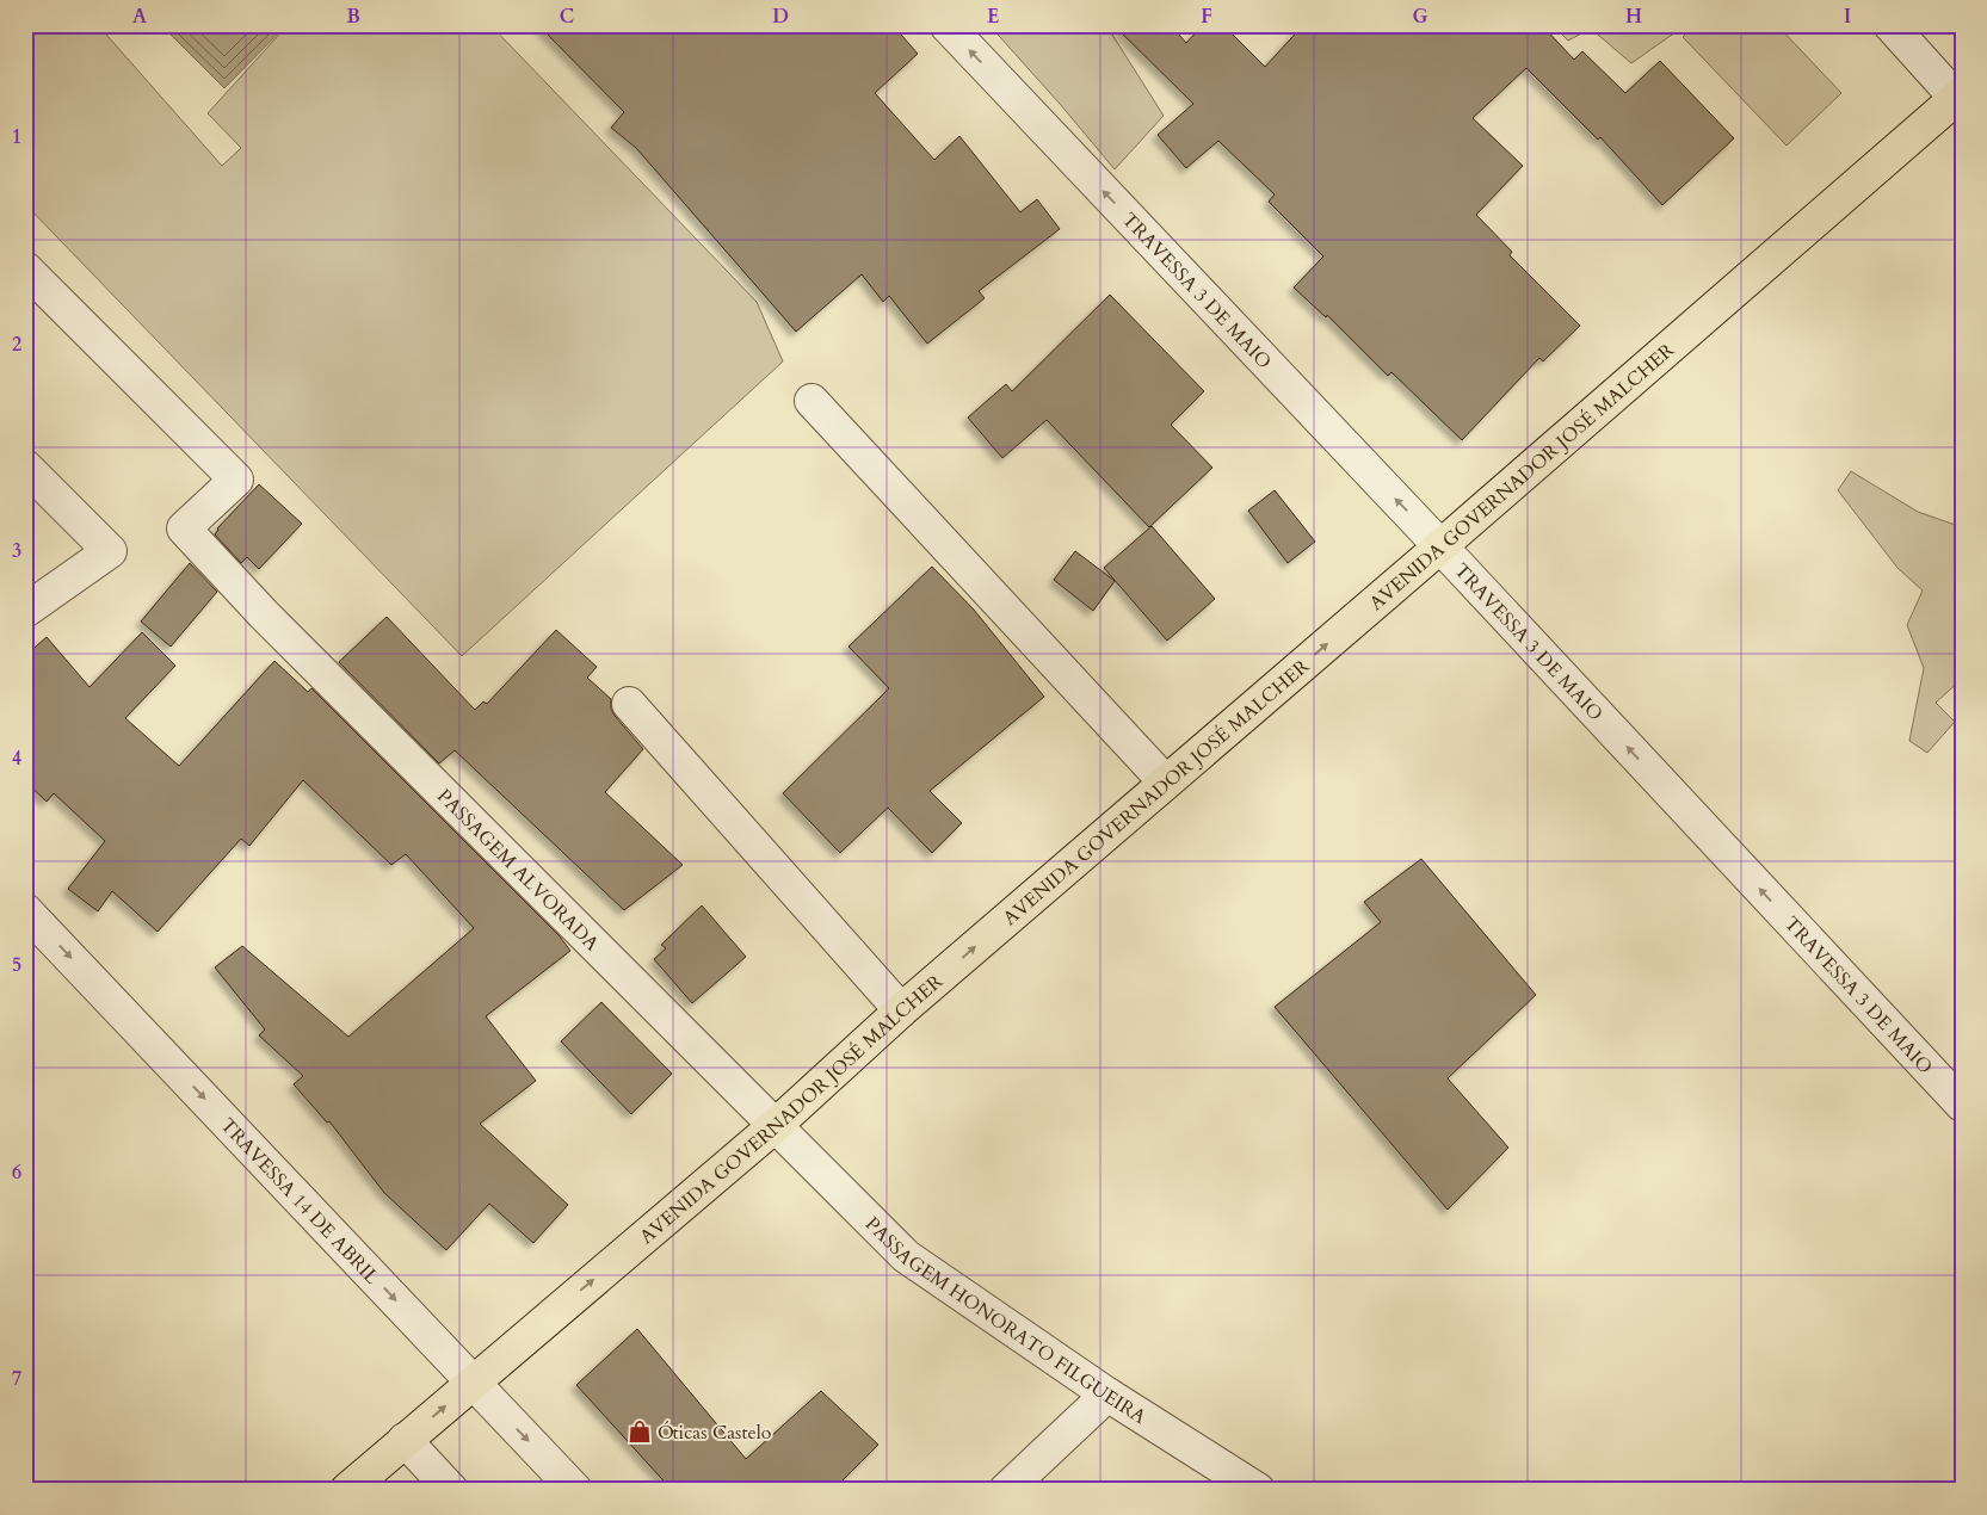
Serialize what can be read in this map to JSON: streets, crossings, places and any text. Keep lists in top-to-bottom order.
{
  "streets": {
    "main road": ["AVENIDA GOVERNADOR JOSÉ MALCHER"],
    "street": [
      "TRAVESSA 3 DE MAIO",
      "PASSAGEM ALVORADA",
      "TRAVESSA 14 DE ABRIL",
      "PASSAGEM HONORATO FILGUEIRA"
    ]
  },
  "crossings": [
    ["TRAVESSA 3 DE MAIO", "AVENIDA GOVERNADOR JOSÉ MALCHER"],
    ["AVENIDA GOVERNADOR JOSÉ MALCHER", "PASSAGEM ALVORADA"],
    ["AVENIDA GOVERNADOR JOSÉ MALCHER", "TRAVESSA 14 DE ABRIL"],
    ["AVENIDA GOVERNADOR JOSÉ MALCHER", "PASSAGEM HONORATO FILGUEIRA"],
    ["PASSAGEM ALVORADA", "PASSAGEM HONORATO FILGUEIRA"]
  ],
  "one_way": ["TRAVESSA 3 DE MAIO", "AVENIDA GOVERNADOR JOSÉ MALCHER", "TRAVESSA 14 DE ABRIL"],
  "places": {
    "shop": ["Óticas Castelo"]
  },
  "grid": {
    "columns": [
      "A",
      "B",
      "C",
      "D",
      "E",
      "F",
      "G",
      "H",
      "I"
    ],
    "rows": [
      "1",
      "2",
      "3",
      "4",
      "5",
      "6",
      "7"
    ]
  }
}
